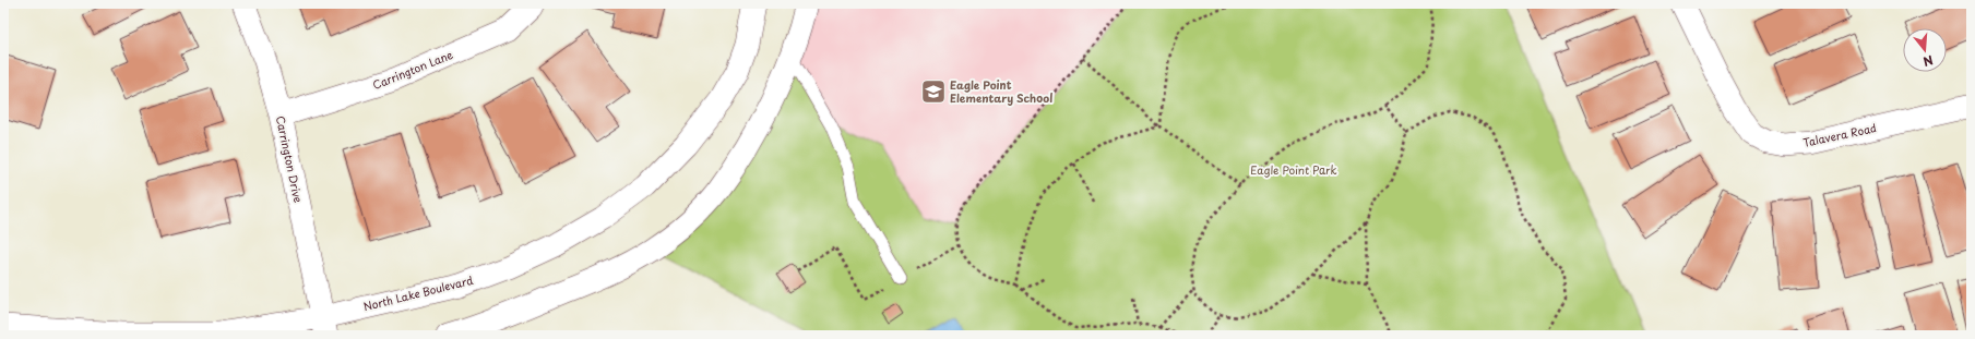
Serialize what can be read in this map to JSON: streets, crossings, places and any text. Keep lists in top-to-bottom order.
{
  "streets": {
    "street": [
      "Carrington Lane",
      "Talavera Road",
      "Carrington Drive",
      "North Lake Boulevard"
    ]
  },
  "crossings": [
    ["Carrington Lane", "Carrington Drive"],
    ["Carrington Drive", "North Lake Boulevard"]
  ],
  "parks": ["Eagle Point Park"],
  "places": {
    "school or university": ["Eagle Point Elementary School"]
  },
  "north": "bottom"
}
